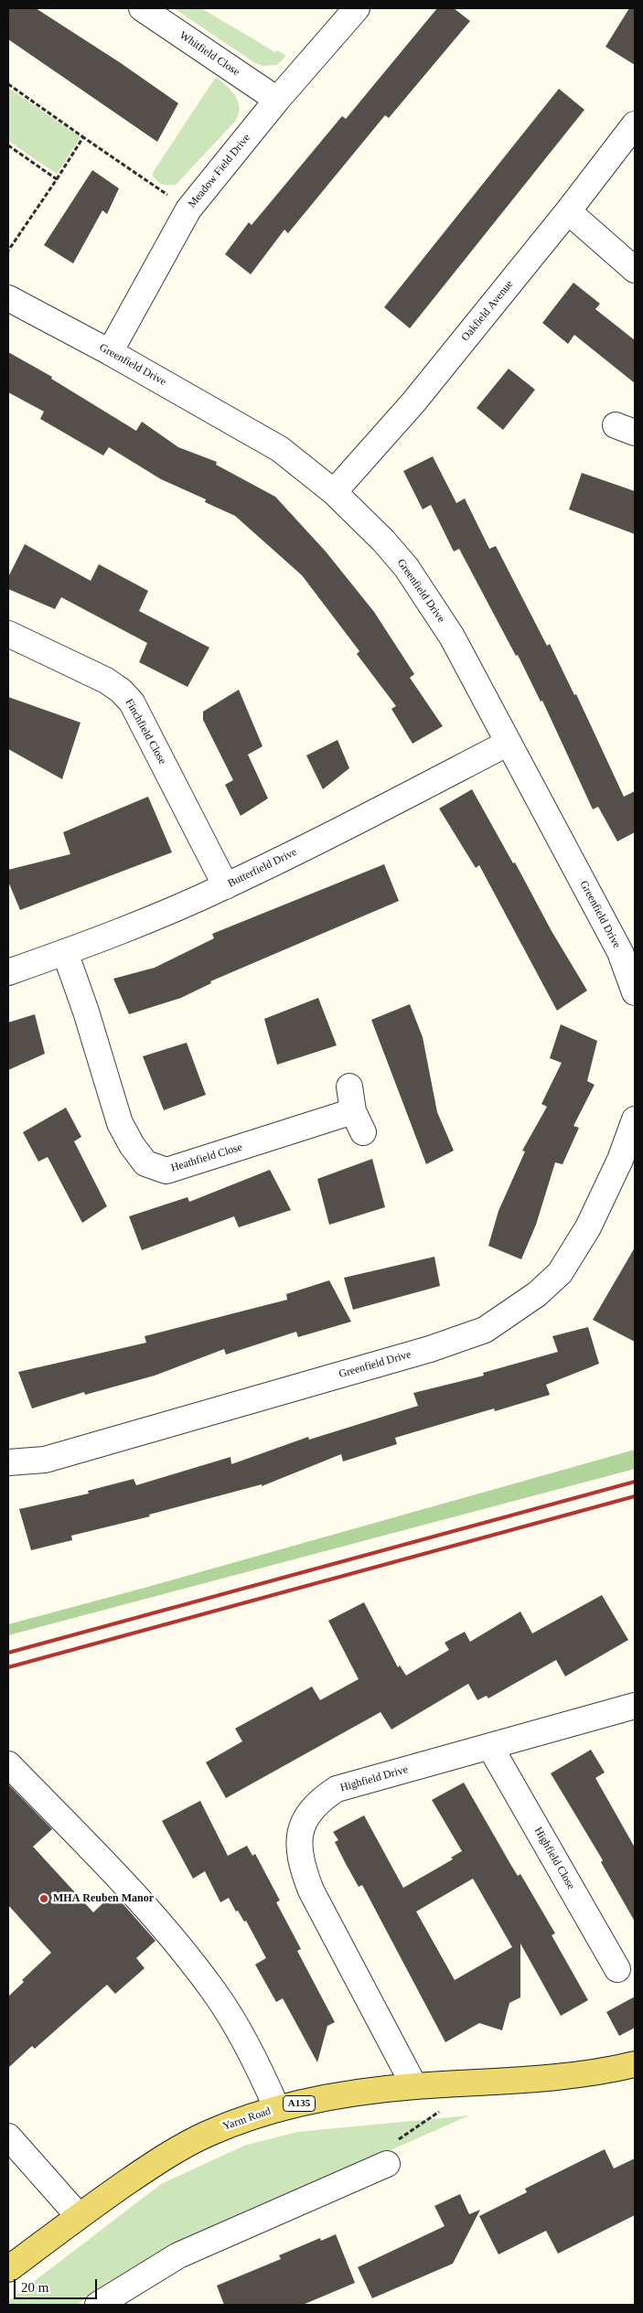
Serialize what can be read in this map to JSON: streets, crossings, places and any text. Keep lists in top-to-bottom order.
{
  "streets": {
    "main road": ["A135", "Yarm Road"],
    "street": [
      "Whitfield Close",
      "Meadow Field Drive",
      "Oakfield Avenue",
      "Greenfield Drive",
      "Finchfield Close",
      "Butterfield Drive",
      "Heathfield Close",
      "Highfield Drive",
      "Highfield Close"
    ]
  },
  "crossings": [
    ["Whitfield Close", "Meadow Field Drive"],
    ["Meadow Field Drive", "Greenfield Drive"],
    ["Oakfield Avenue", "Greenfield Drive"],
    ["Greenfield Drive", "Butterfield Drive"],
    ["Finchfield Close", "Butterfield Drive"],
    ["Butterfield Drive", "Heathfield Close"],
    ["Highfield Drive", "Highfield Close"],
    ["Highfield Drive", "Yarm Road"]
  ],
  "places": ["MHA Reuben Manor"],
  "scale_bar": "20 m"
}
